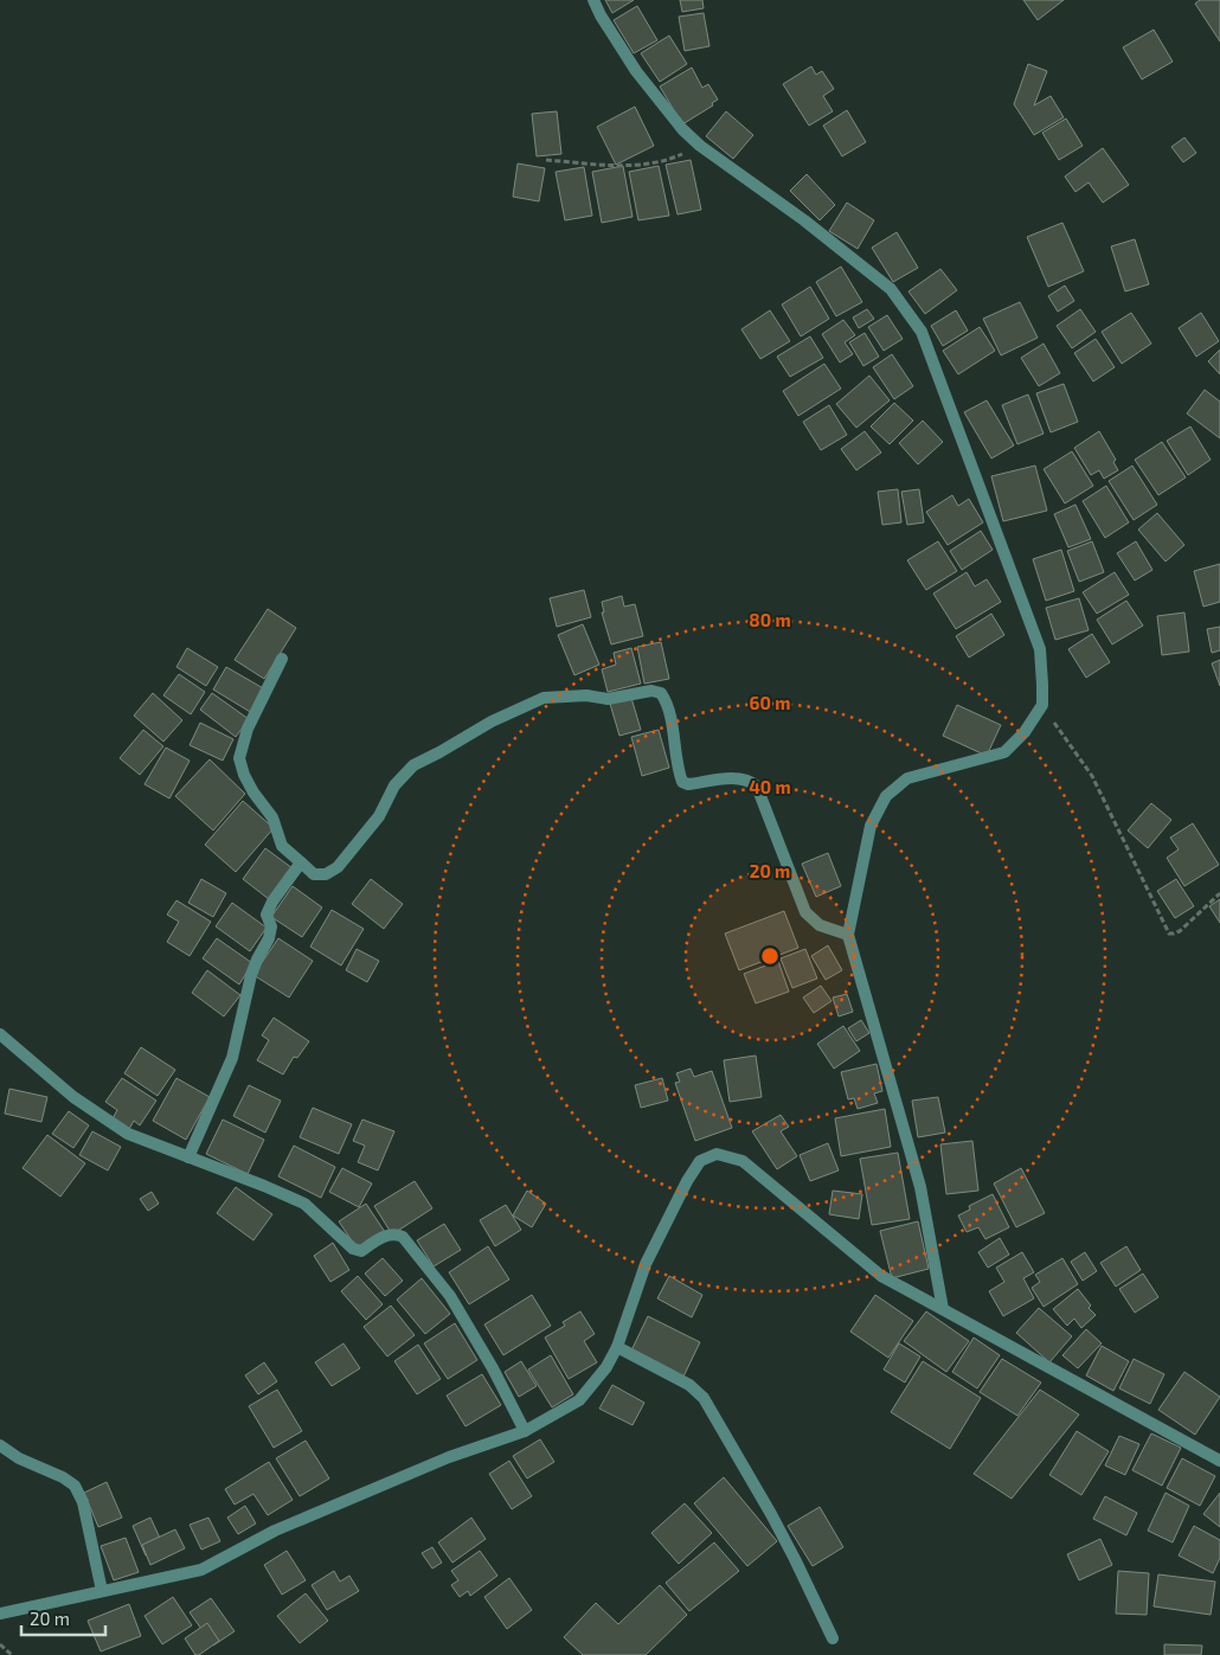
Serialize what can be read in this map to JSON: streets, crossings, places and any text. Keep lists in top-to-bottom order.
{
  "scale_bar": "20 m",
  "rings": [
    "80 m",
    "60 m",
    "40 m",
    "20 m"
  ]
}
